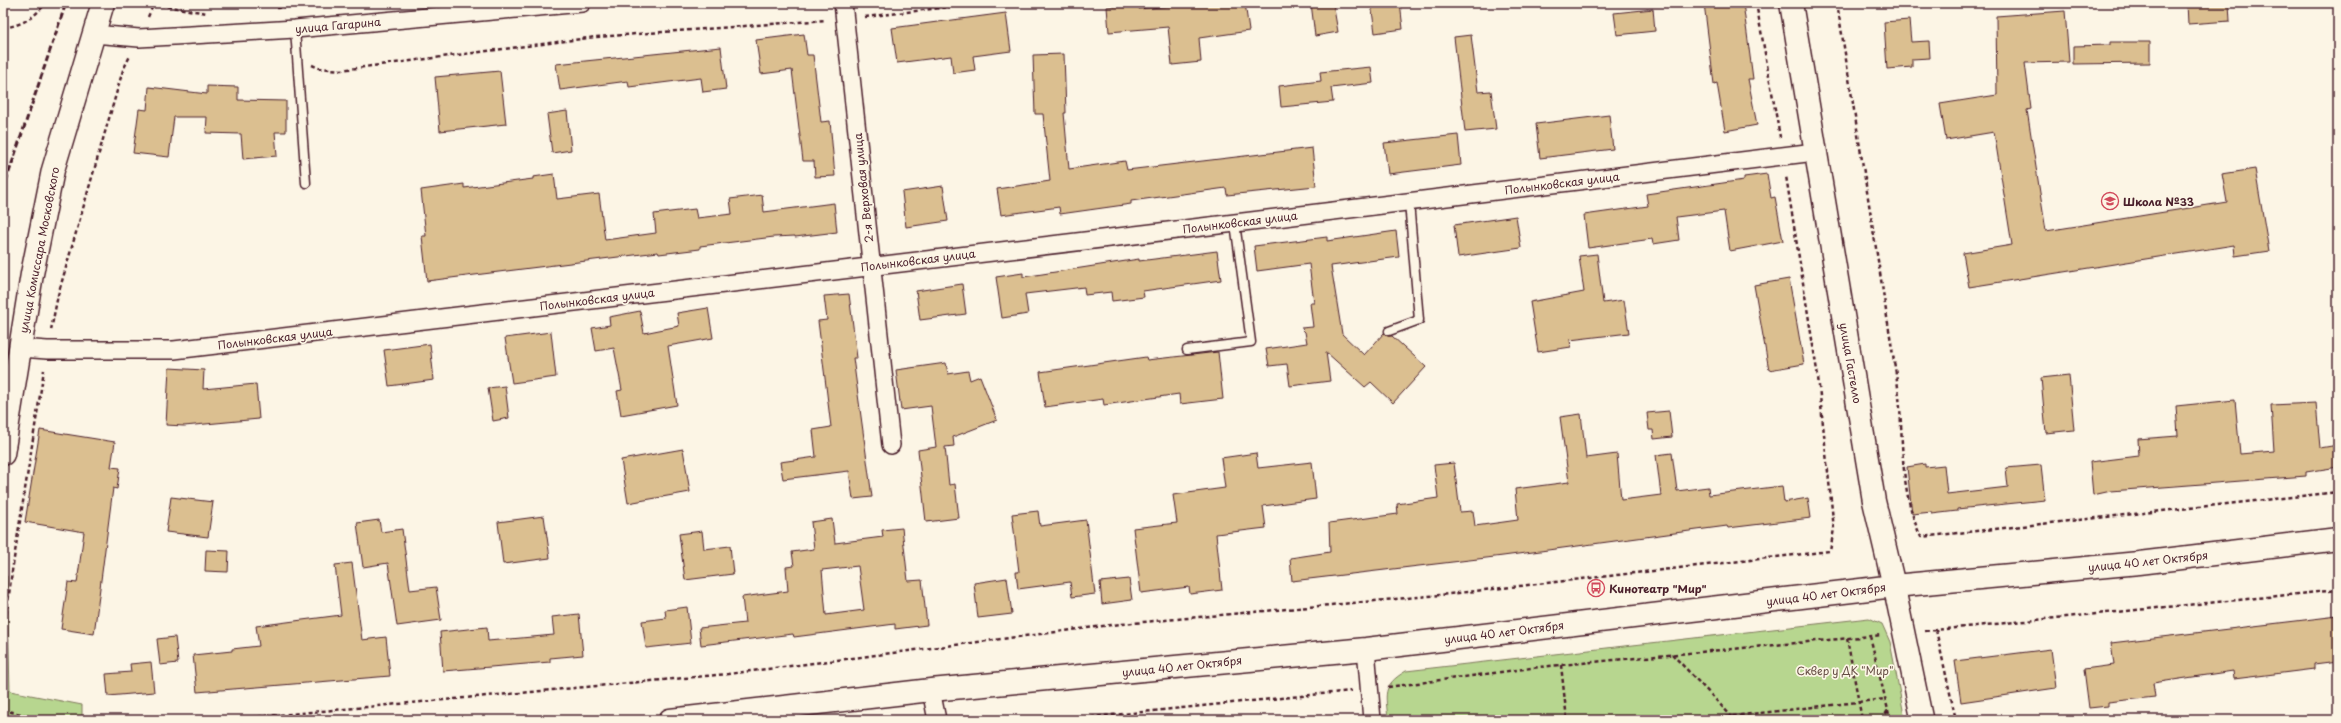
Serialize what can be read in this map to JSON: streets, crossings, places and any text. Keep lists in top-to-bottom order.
{
  "streets": {
    "main road": ["улица Комиссара Московского", "улица Гастелло", "улица 40 лет Октября"],
    "street": ["улица Гагарина", "Полынковская улица", "2-я Верховая улица"]
  },
  "crossings": [
    ["улица Гагарина", "улица Комиссара Московского"],
    ["Полынковская улица", "2-я Верховая улица"],
    ["Полынковская улица", "улица Комиссара Московского"],
    ["Полынковская улица", "улица Гастелло"],
    ["улица Гастелло", "улица 40 лет Октября"]
  ],
  "parks": ["Сквер у ДК \"Мир\""],
  "places": {
    "school or university": ["Школа №33"],
    "bus stop": ["Кинотеатр \"Мир\""]
  }
}
